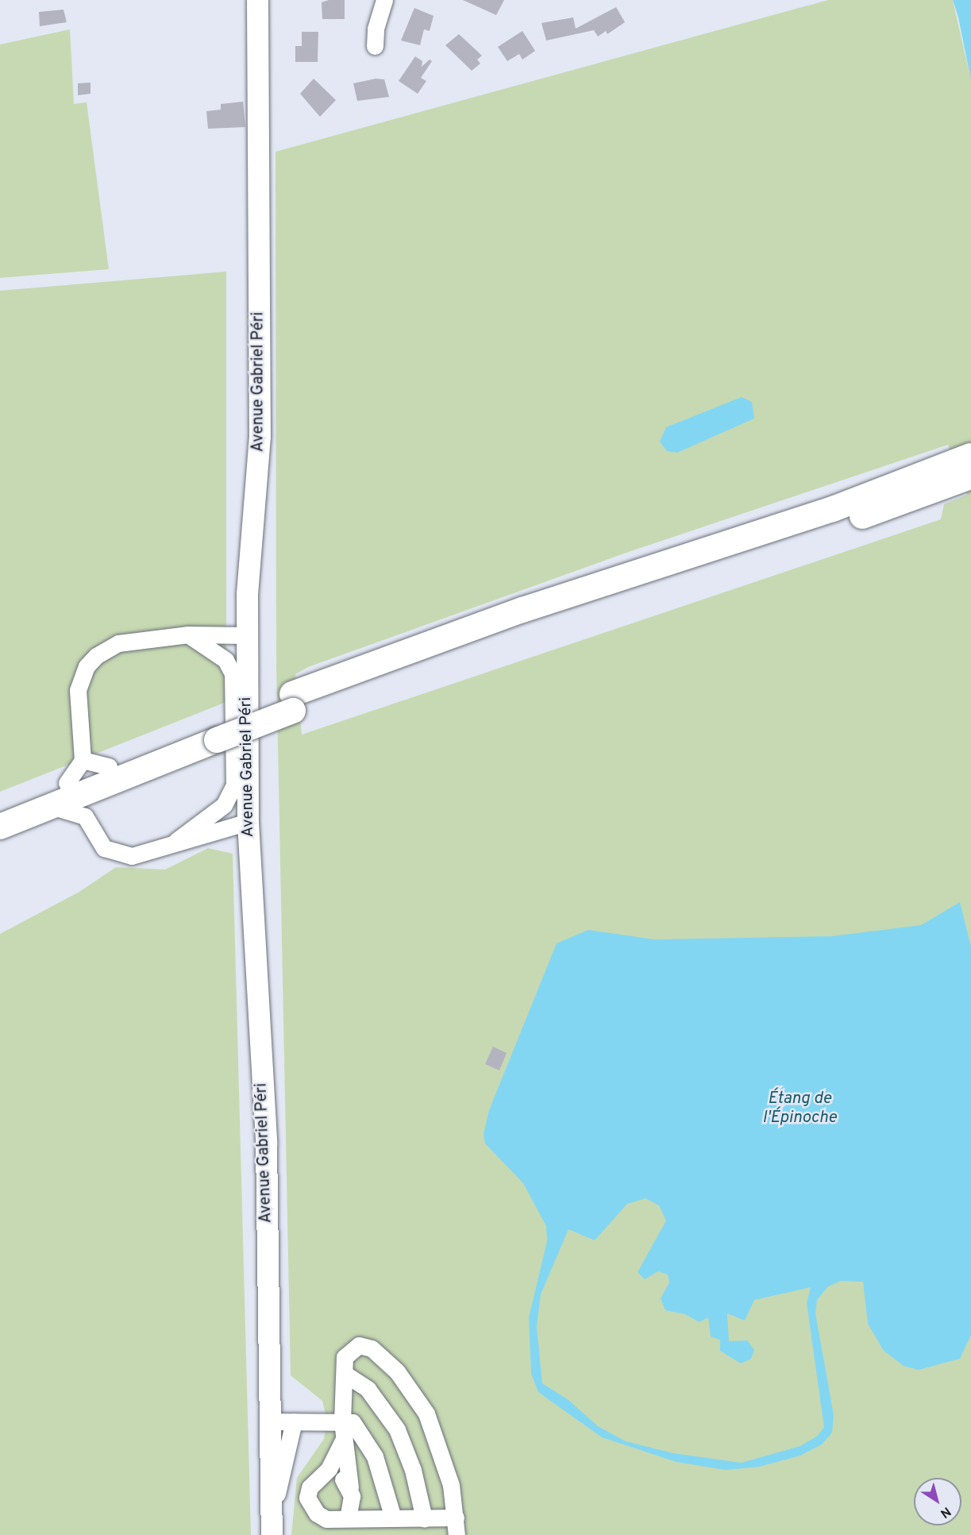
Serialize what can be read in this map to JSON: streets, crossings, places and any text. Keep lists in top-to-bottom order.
{
  "streets": {
    "main road": ["Avenue Gabriel Péri"]
  },
  "water": ["Étang de l'Épinoche"],
  "north": "bottom right"
}
